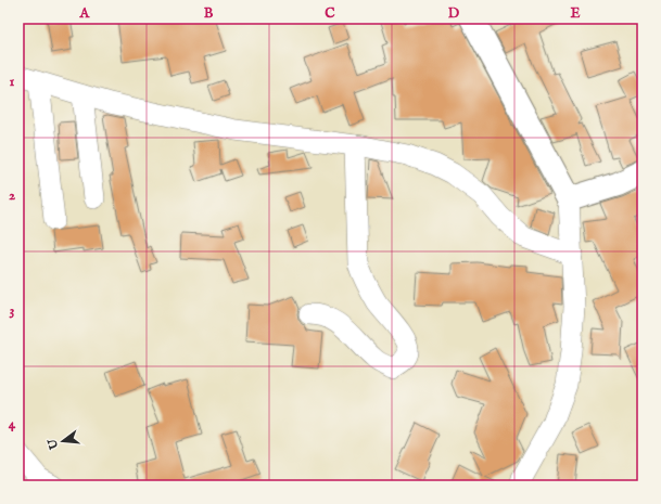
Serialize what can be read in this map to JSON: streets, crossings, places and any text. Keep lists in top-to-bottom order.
{
  "north": "left",
  "grid": {
    "columns": [
      "A",
      "B",
      "C",
      "D",
      "E"
    ],
    "rows": [
      "1",
      "2",
      "3",
      "4"
    ]
  }
}
